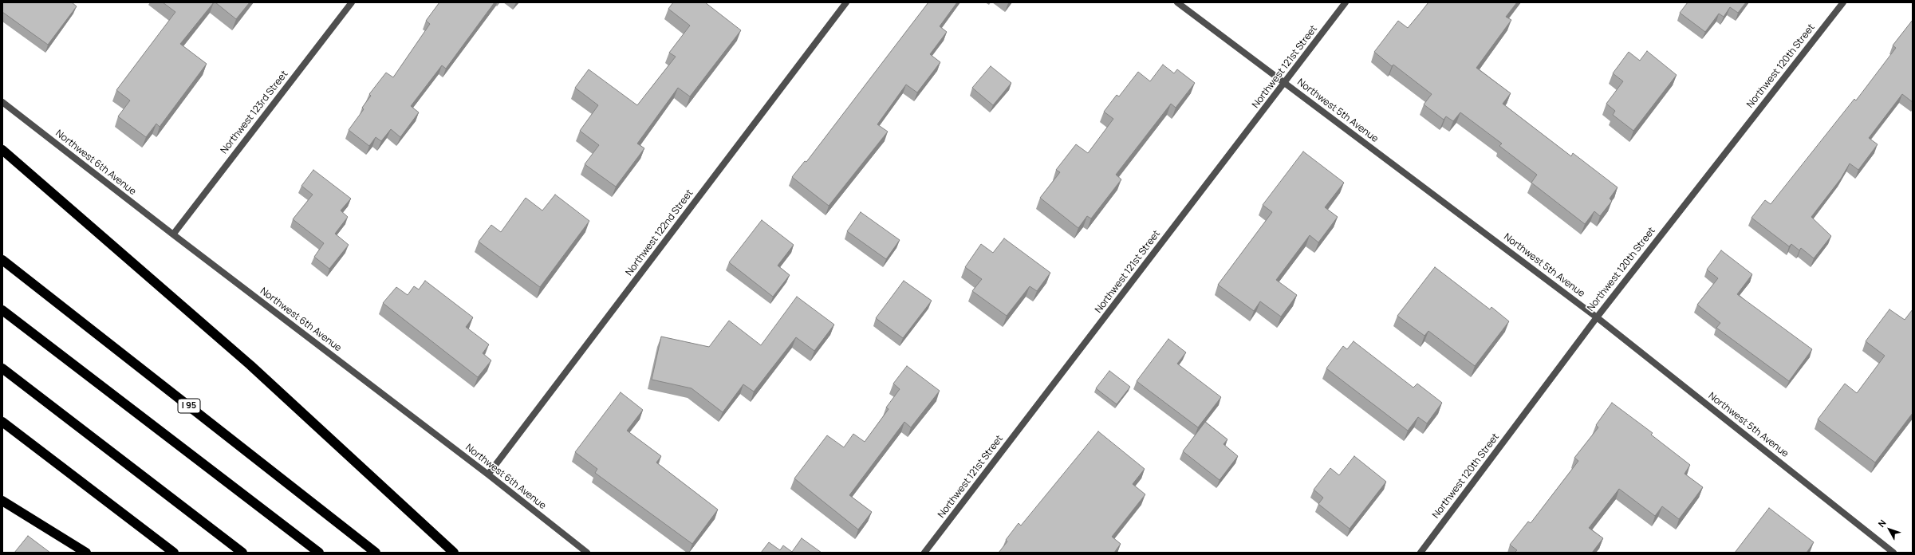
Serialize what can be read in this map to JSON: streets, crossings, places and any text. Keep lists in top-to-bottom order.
{
  "streets": {
    "highway": ["I 95"],
    "street": [
      "Northwest 120th Street",
      "Northwest 121st Street",
      "Northwest 5th Avenue",
      "Northwest 123rd Street",
      "Northwest 6th Avenue",
      "Northwest 122nd Street"
    ]
  },
  "crossings": [
    ["Northwest 120th Street", "Northwest 5th Avenue"],
    ["Northwest 121st Street", "Northwest 5th Avenue"],
    ["Northwest 123rd Street", "Northwest 6th Avenue"],
    ["Northwest 6th Avenue", "Northwest 122nd Street"]
  ],
  "north": "top left"
}
